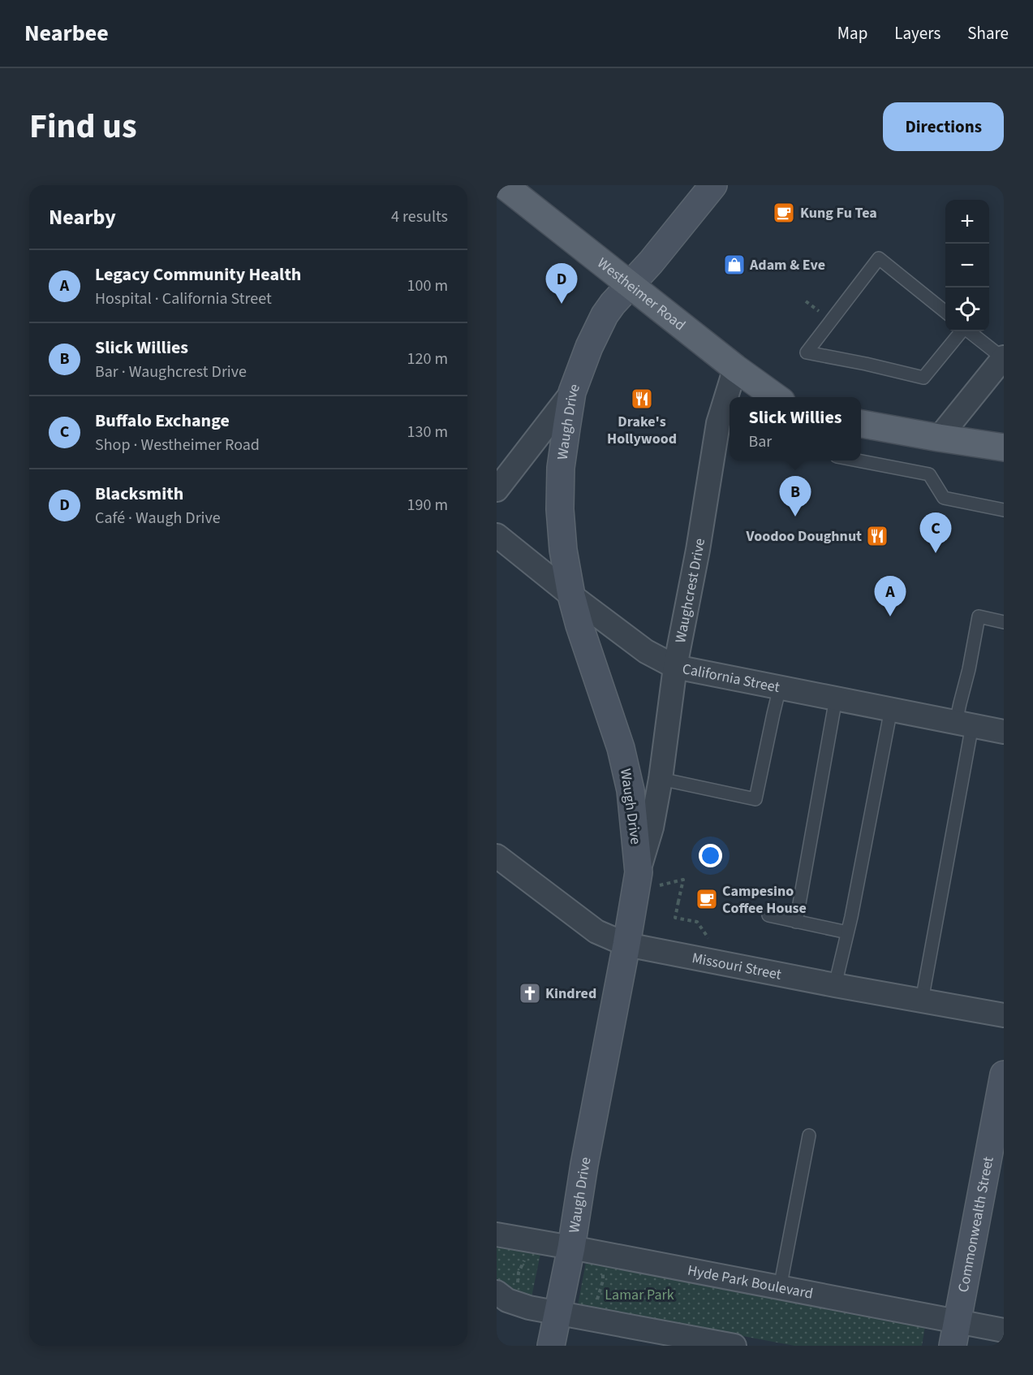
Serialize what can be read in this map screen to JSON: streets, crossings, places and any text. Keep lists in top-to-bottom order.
{
  "streets": {
    "main road": ["Westheimer Road", "Waugh Drive", "Commonwealth Street"],
    "street": [
      "Waughcrest Drive",
      "California Street",
      "Missouri Street",
      "Hyde Park Boulevard"
    ]
  },
  "crossings": [
    ["Westheimer Road", "Waugh Drive"],
    ["Westheimer Road", "Waughcrest Drive"],
    ["Waugh Drive", "Waughcrest Drive"],
    ["Waugh Drive", "California Street"],
    ["Waugh Drive", "Missouri Street"],
    ["Waugh Drive", "Hyde Park Boulevard"],
    ["Waughcrest Drive", "California Street"],
    ["Commonwealth Street", "Hyde Park Boulevard"]
  ],
  "parks": ["Lamar Park"],
  "places": {
    "cafe": ["Kung Fu Tea", "Campesino Coffee House"],
    "shop": ["Adam & Eve"],
    "restaurant": ["Drake's Hollywood", "Voodoo Doughnut"],
    "church": ["Kindred"]
  },
  "page": {
    "header": "Nearbee",
    "nav": ["Map", "Layers", "Share"],
    "title": "Find us",
    "buttons": "Directions",
    "heading": ["Nearby", "4 results"],
    "map_buttons": ["+", "−"],
    "list": [
      {
        "mark": "A",
        "name": "Legacy Community Health",
        "note": "Hospital · California Street",
        "value": "100 m"
      },
      {
        "mark": "B",
        "name": "Slick Willies",
        "note": "Bar · Waughcrest Drive",
        "value": "120 m"
      },
      {
        "mark": "C",
        "name": "Buffalo Exchange",
        "note": "Shop · Westheimer Road",
        "value": "130 m"
      },
      {
        "mark": "D",
        "name": "Blacksmith",
        "note": "Café · Waugh Drive",
        "value": "190 m"
      }
    ],
    "pins": [
      "D",
      "B",
      "C",
      "A"
    ],
    "popup": ["Slick Willies", "Bar"]
  }
}
